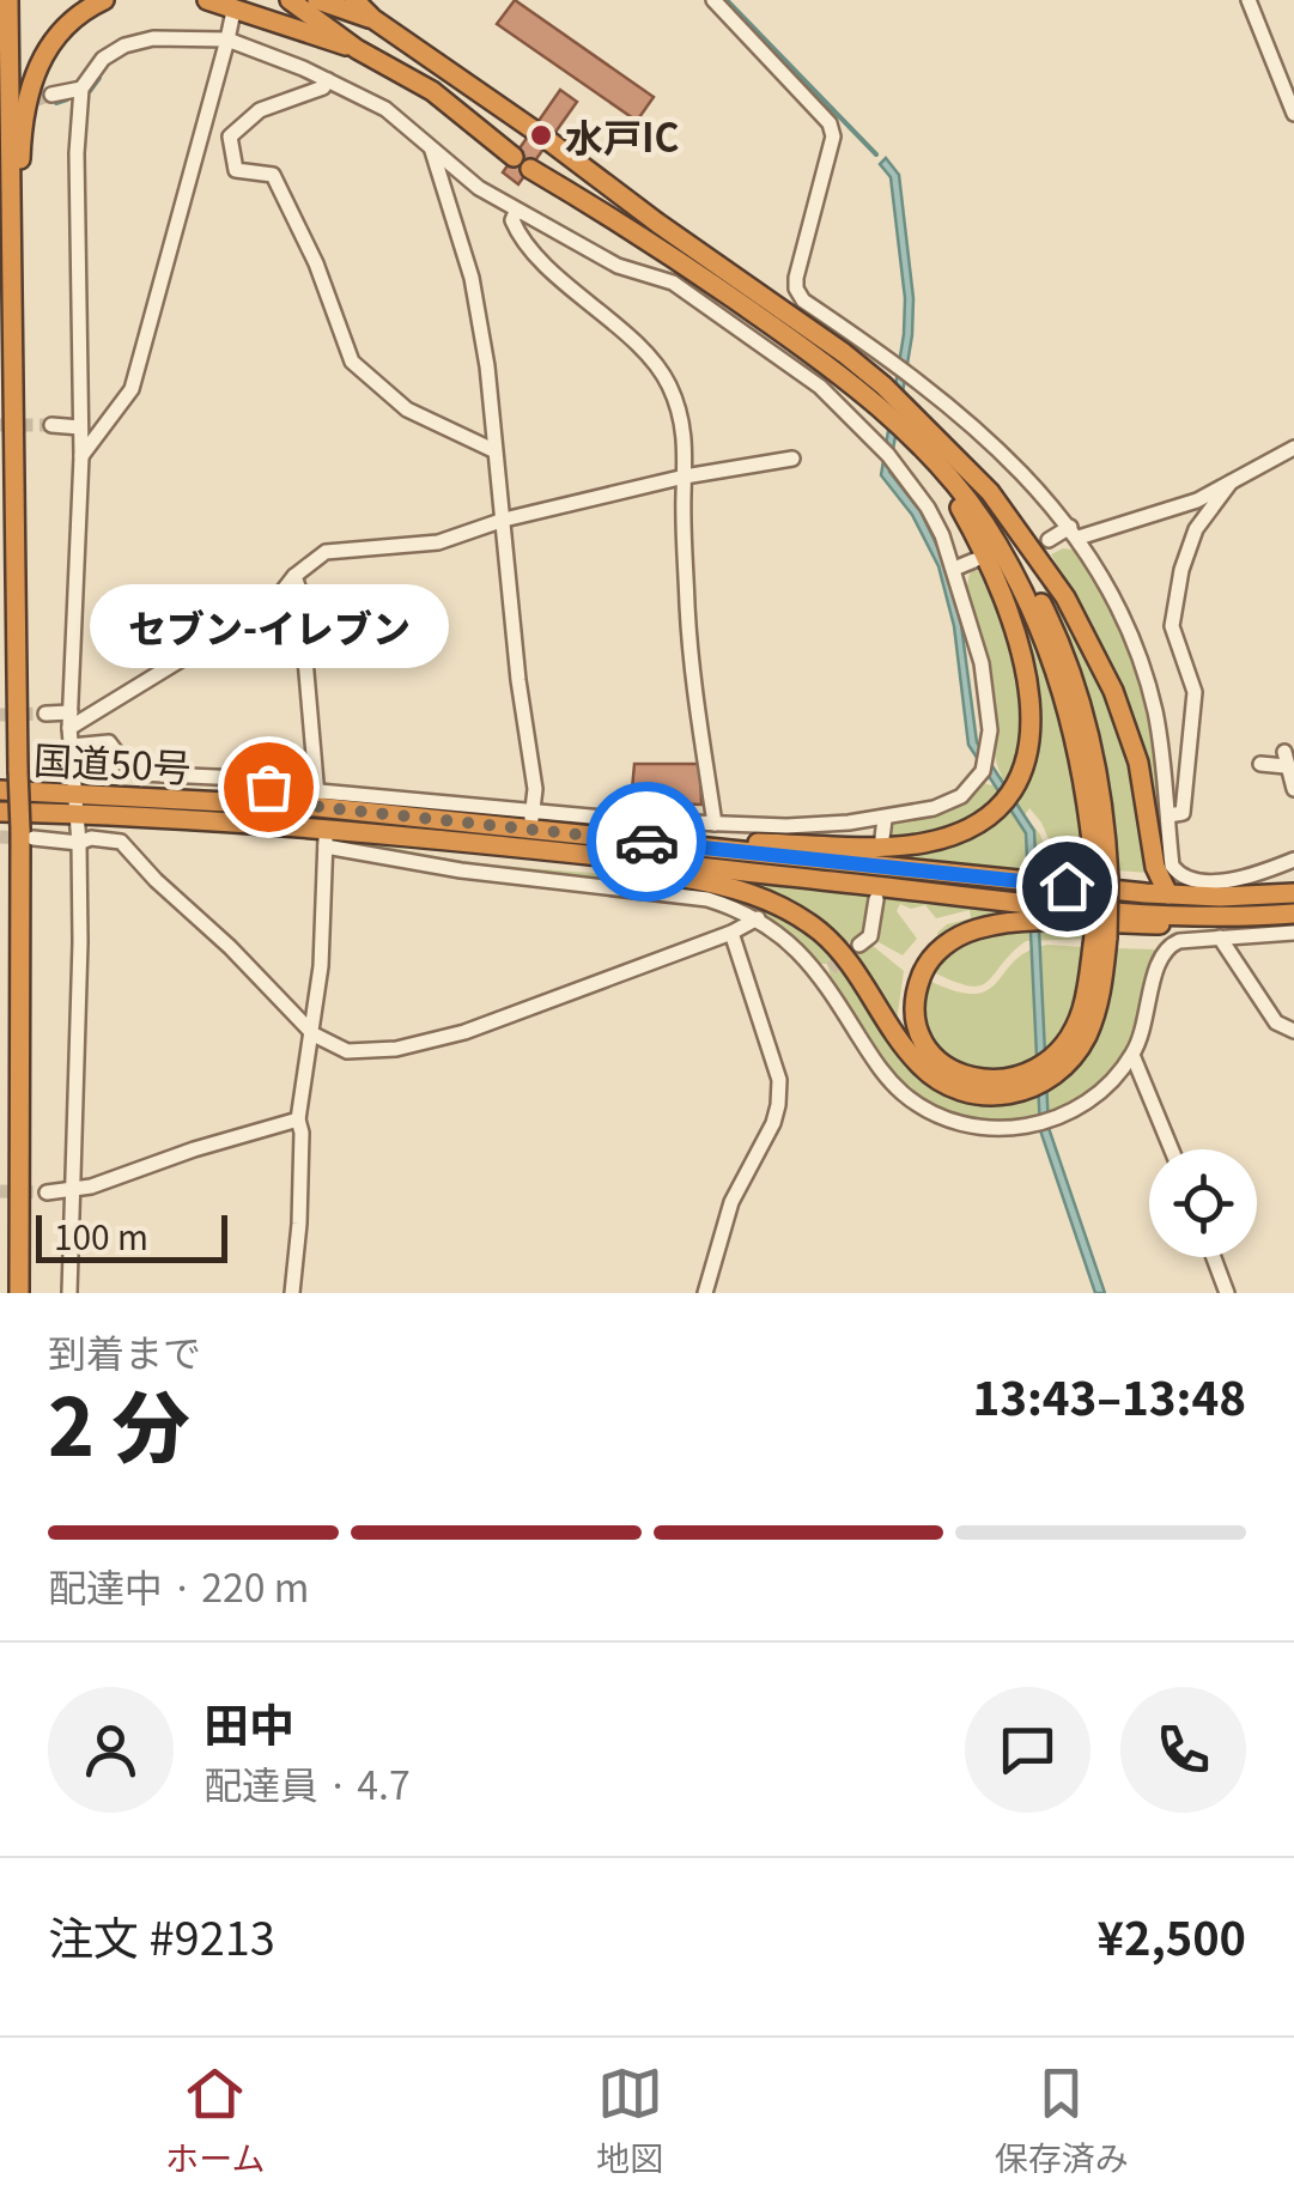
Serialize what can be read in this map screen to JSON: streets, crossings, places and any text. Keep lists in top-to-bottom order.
{
  "streets": {
    "highway": ["国道50号"]
  },
  "places": ["水戸IC", "セブン-イレブン"],
  "scale_bar": "100 m",
  "page": {
    "bubble": "セブン-イレブン",
    "scale": "100 m",
    "heading": ["2 分", "到着まで", "13:43–13:48"],
    "panel": [
      "田中",
      "配達員 · 4.7",
      "注文 #9213",
      "¥2,500"
    ],
    "bar": "配達中 · 220 m",
    "tabs": ["ホーム", "地図", "保存済み"]
  }
}
